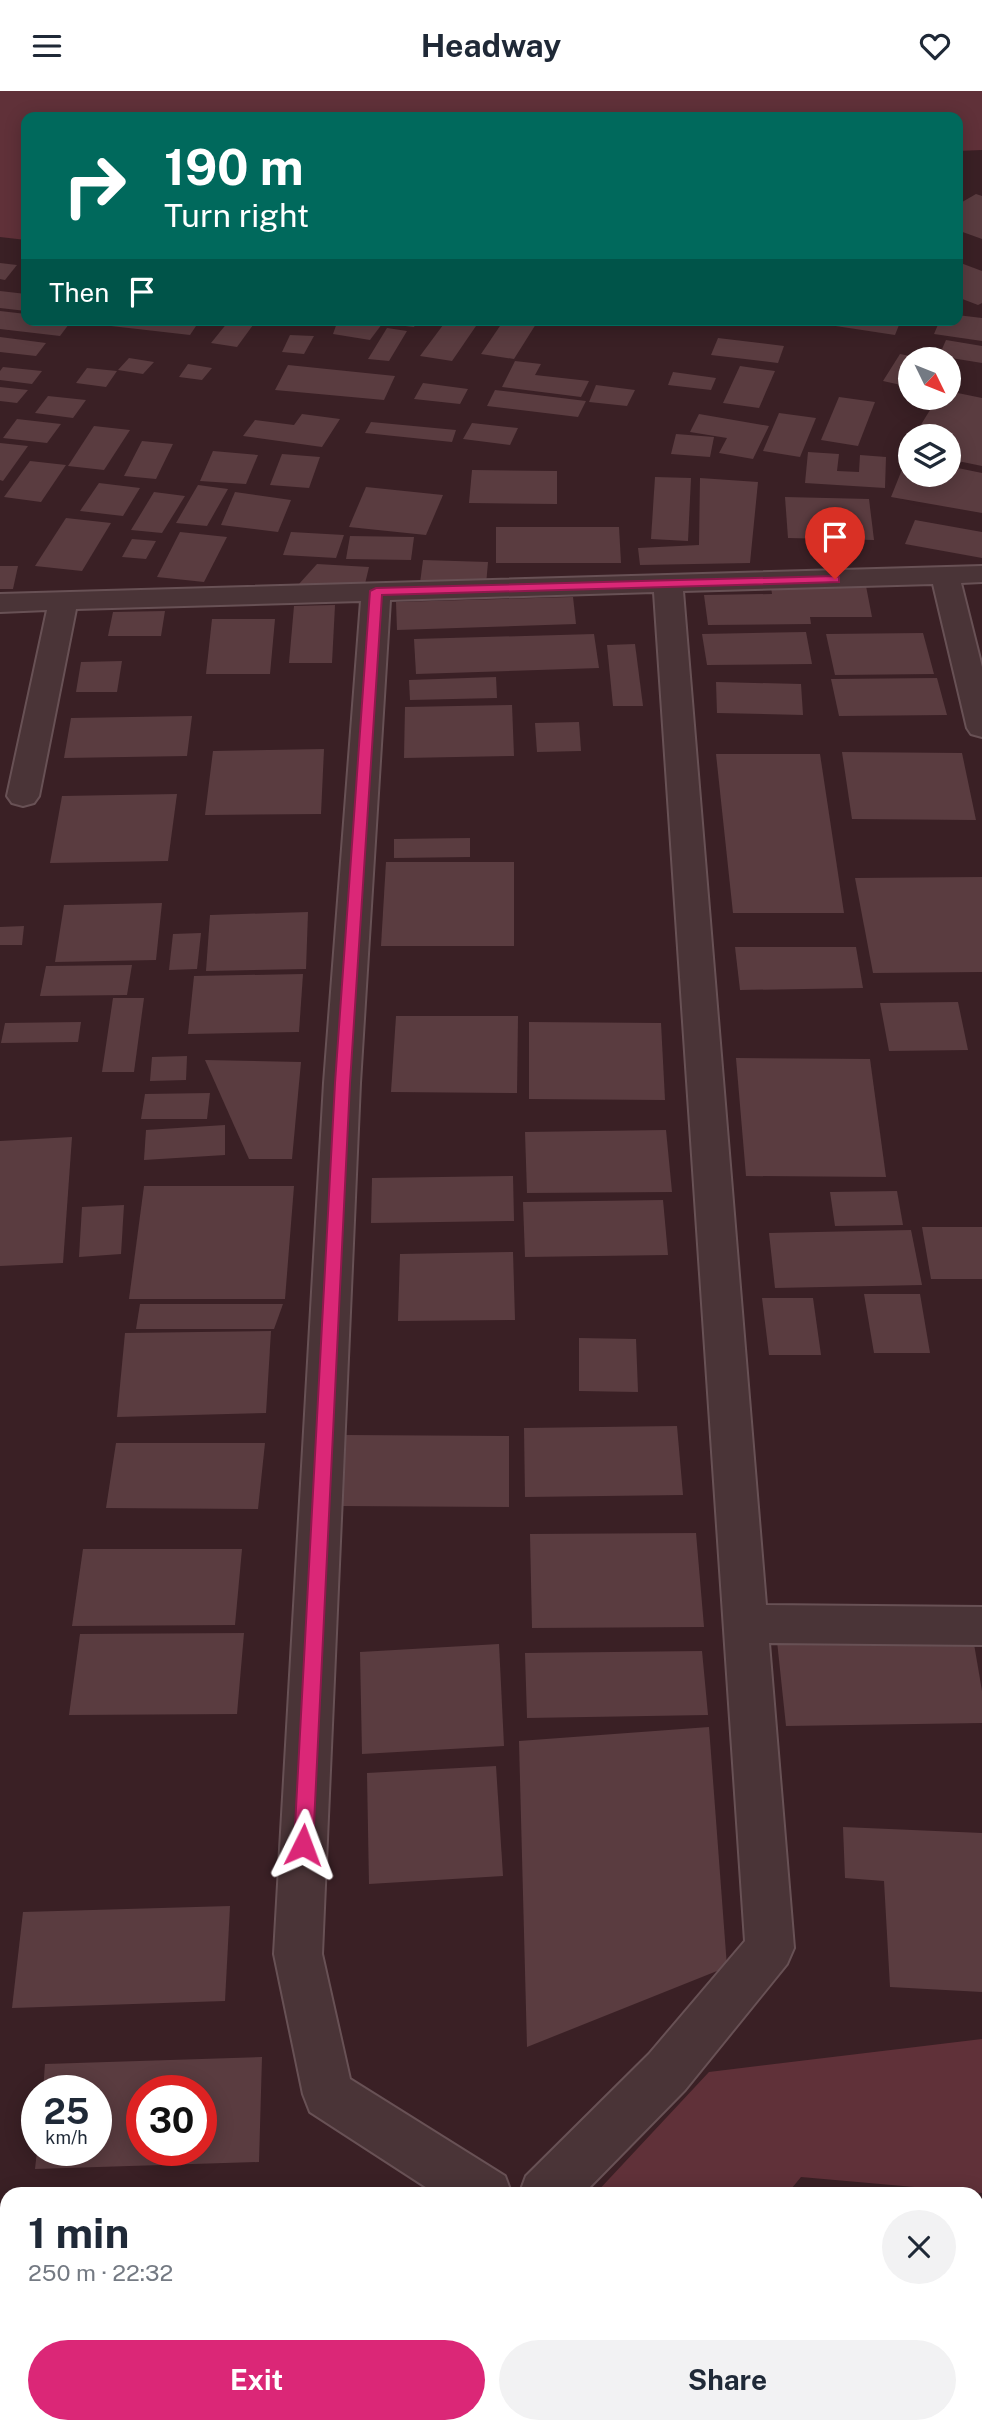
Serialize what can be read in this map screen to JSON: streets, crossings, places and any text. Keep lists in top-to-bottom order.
{
  "north": "bottom right",
  "page": {
    "header": "Headway",
    "turn": ["190 m", "Turn right"],
    "then": "Then",
    "speed": "25 km/h",
    "limit": "30",
    "heading": ["1 min", "250 m · 22:32"],
    "buttons": ["Exit", "Share"]
  }
}
